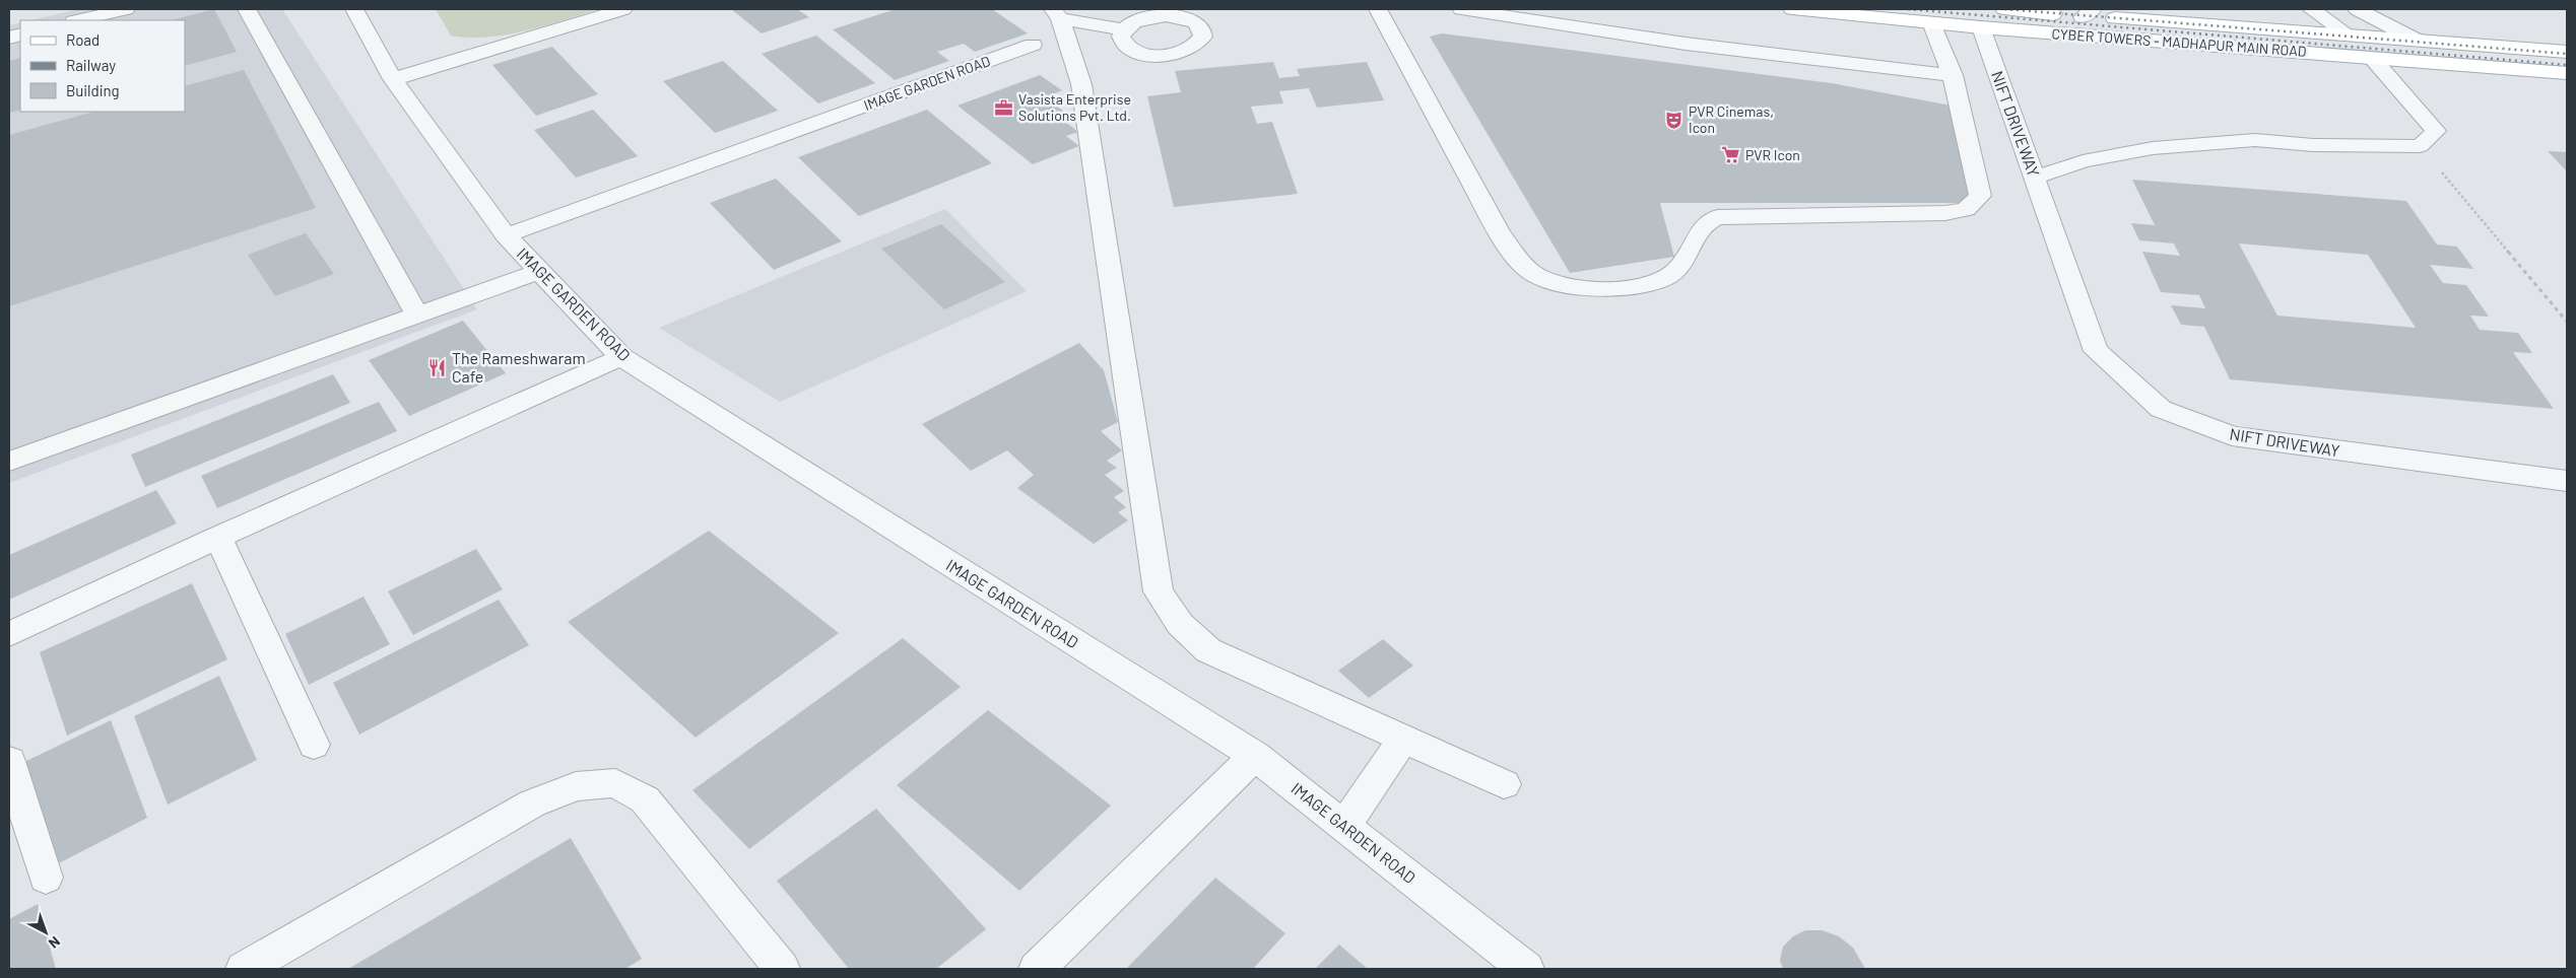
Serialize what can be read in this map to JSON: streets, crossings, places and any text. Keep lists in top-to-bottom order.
{
  "streets": {
    "main road": ["CYBER TOWERS - MADHAPUR MAIN ROAD"],
    "street": ["IMAGE GARDEN ROAD", "NIFT DRIVEWAY"]
  },
  "crossings": [
    ["CYBER TOWERS - MADHAPUR MAIN ROAD", "NIFT DRIVEWAY"]
  ],
  "places": {
    "office": ["Vasista Enterprise Solutions Pvt. Ltd."],
    "theatre": ["PVR Cinemas, Icon"],
    "supermarket": ["PVR Icon"],
    "restaurant": ["The Rameshwaram Cafe"]
  },
  "legend": ["Road", "Railway", "Building"],
  "north": "bottom right"
}
